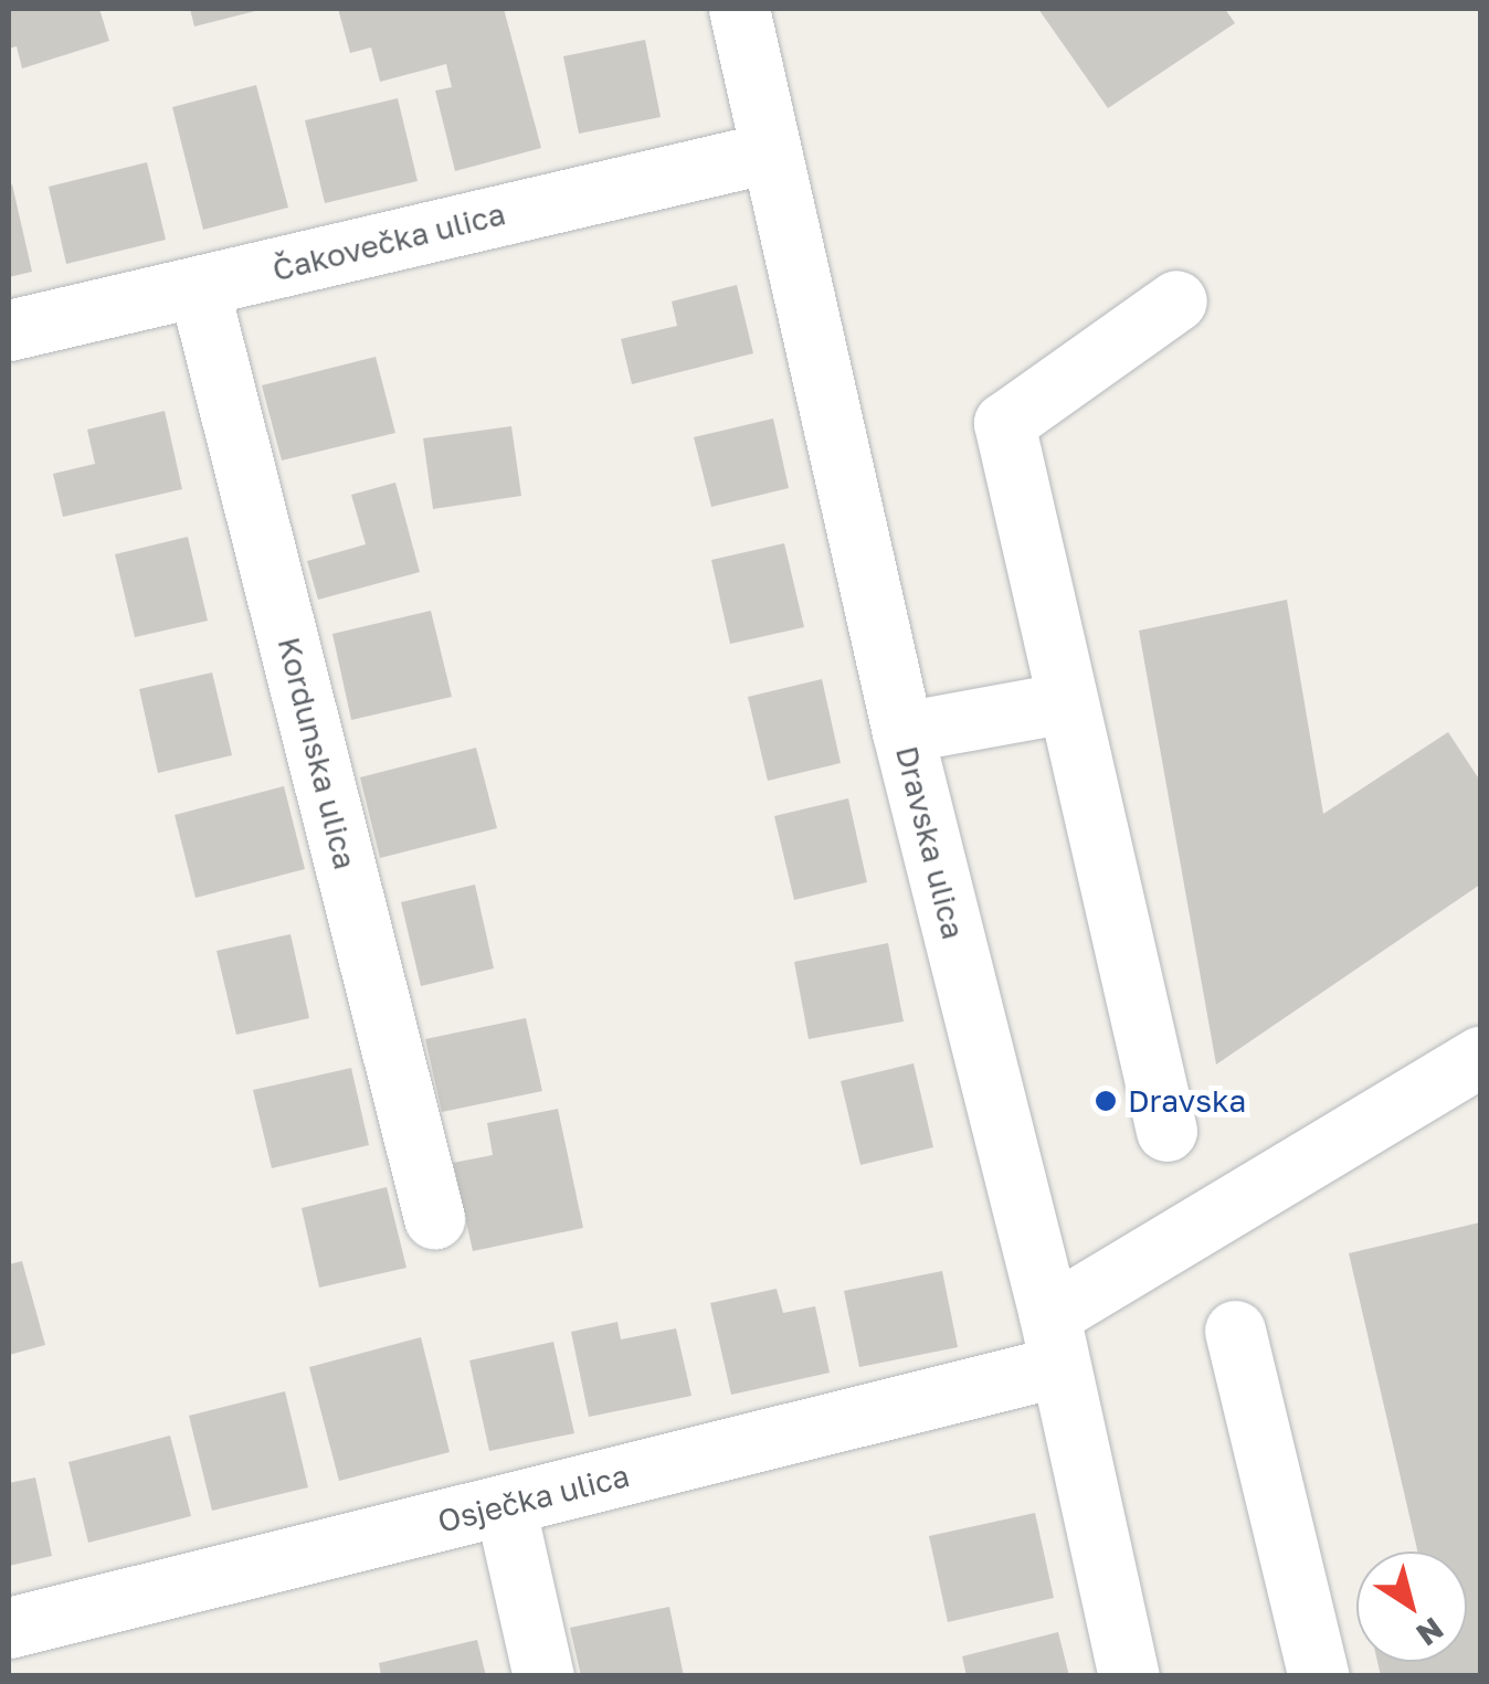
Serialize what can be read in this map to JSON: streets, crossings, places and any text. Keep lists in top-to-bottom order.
{
  "streets": {
    "street": [
      "Čakovečka ulica",
      "Kordunska ulica",
      "Dravska ulica",
      "Osječka ulica"
    ]
  },
  "crossings": [
    ["Čakovečka ulica", "Kordunska ulica"],
    ["Čakovečka ulica", "Dravska ulica"],
    ["Dravska ulica", "Osječka ulica"]
  ],
  "places": ["Dravska"],
  "north": "bottom right"
}
